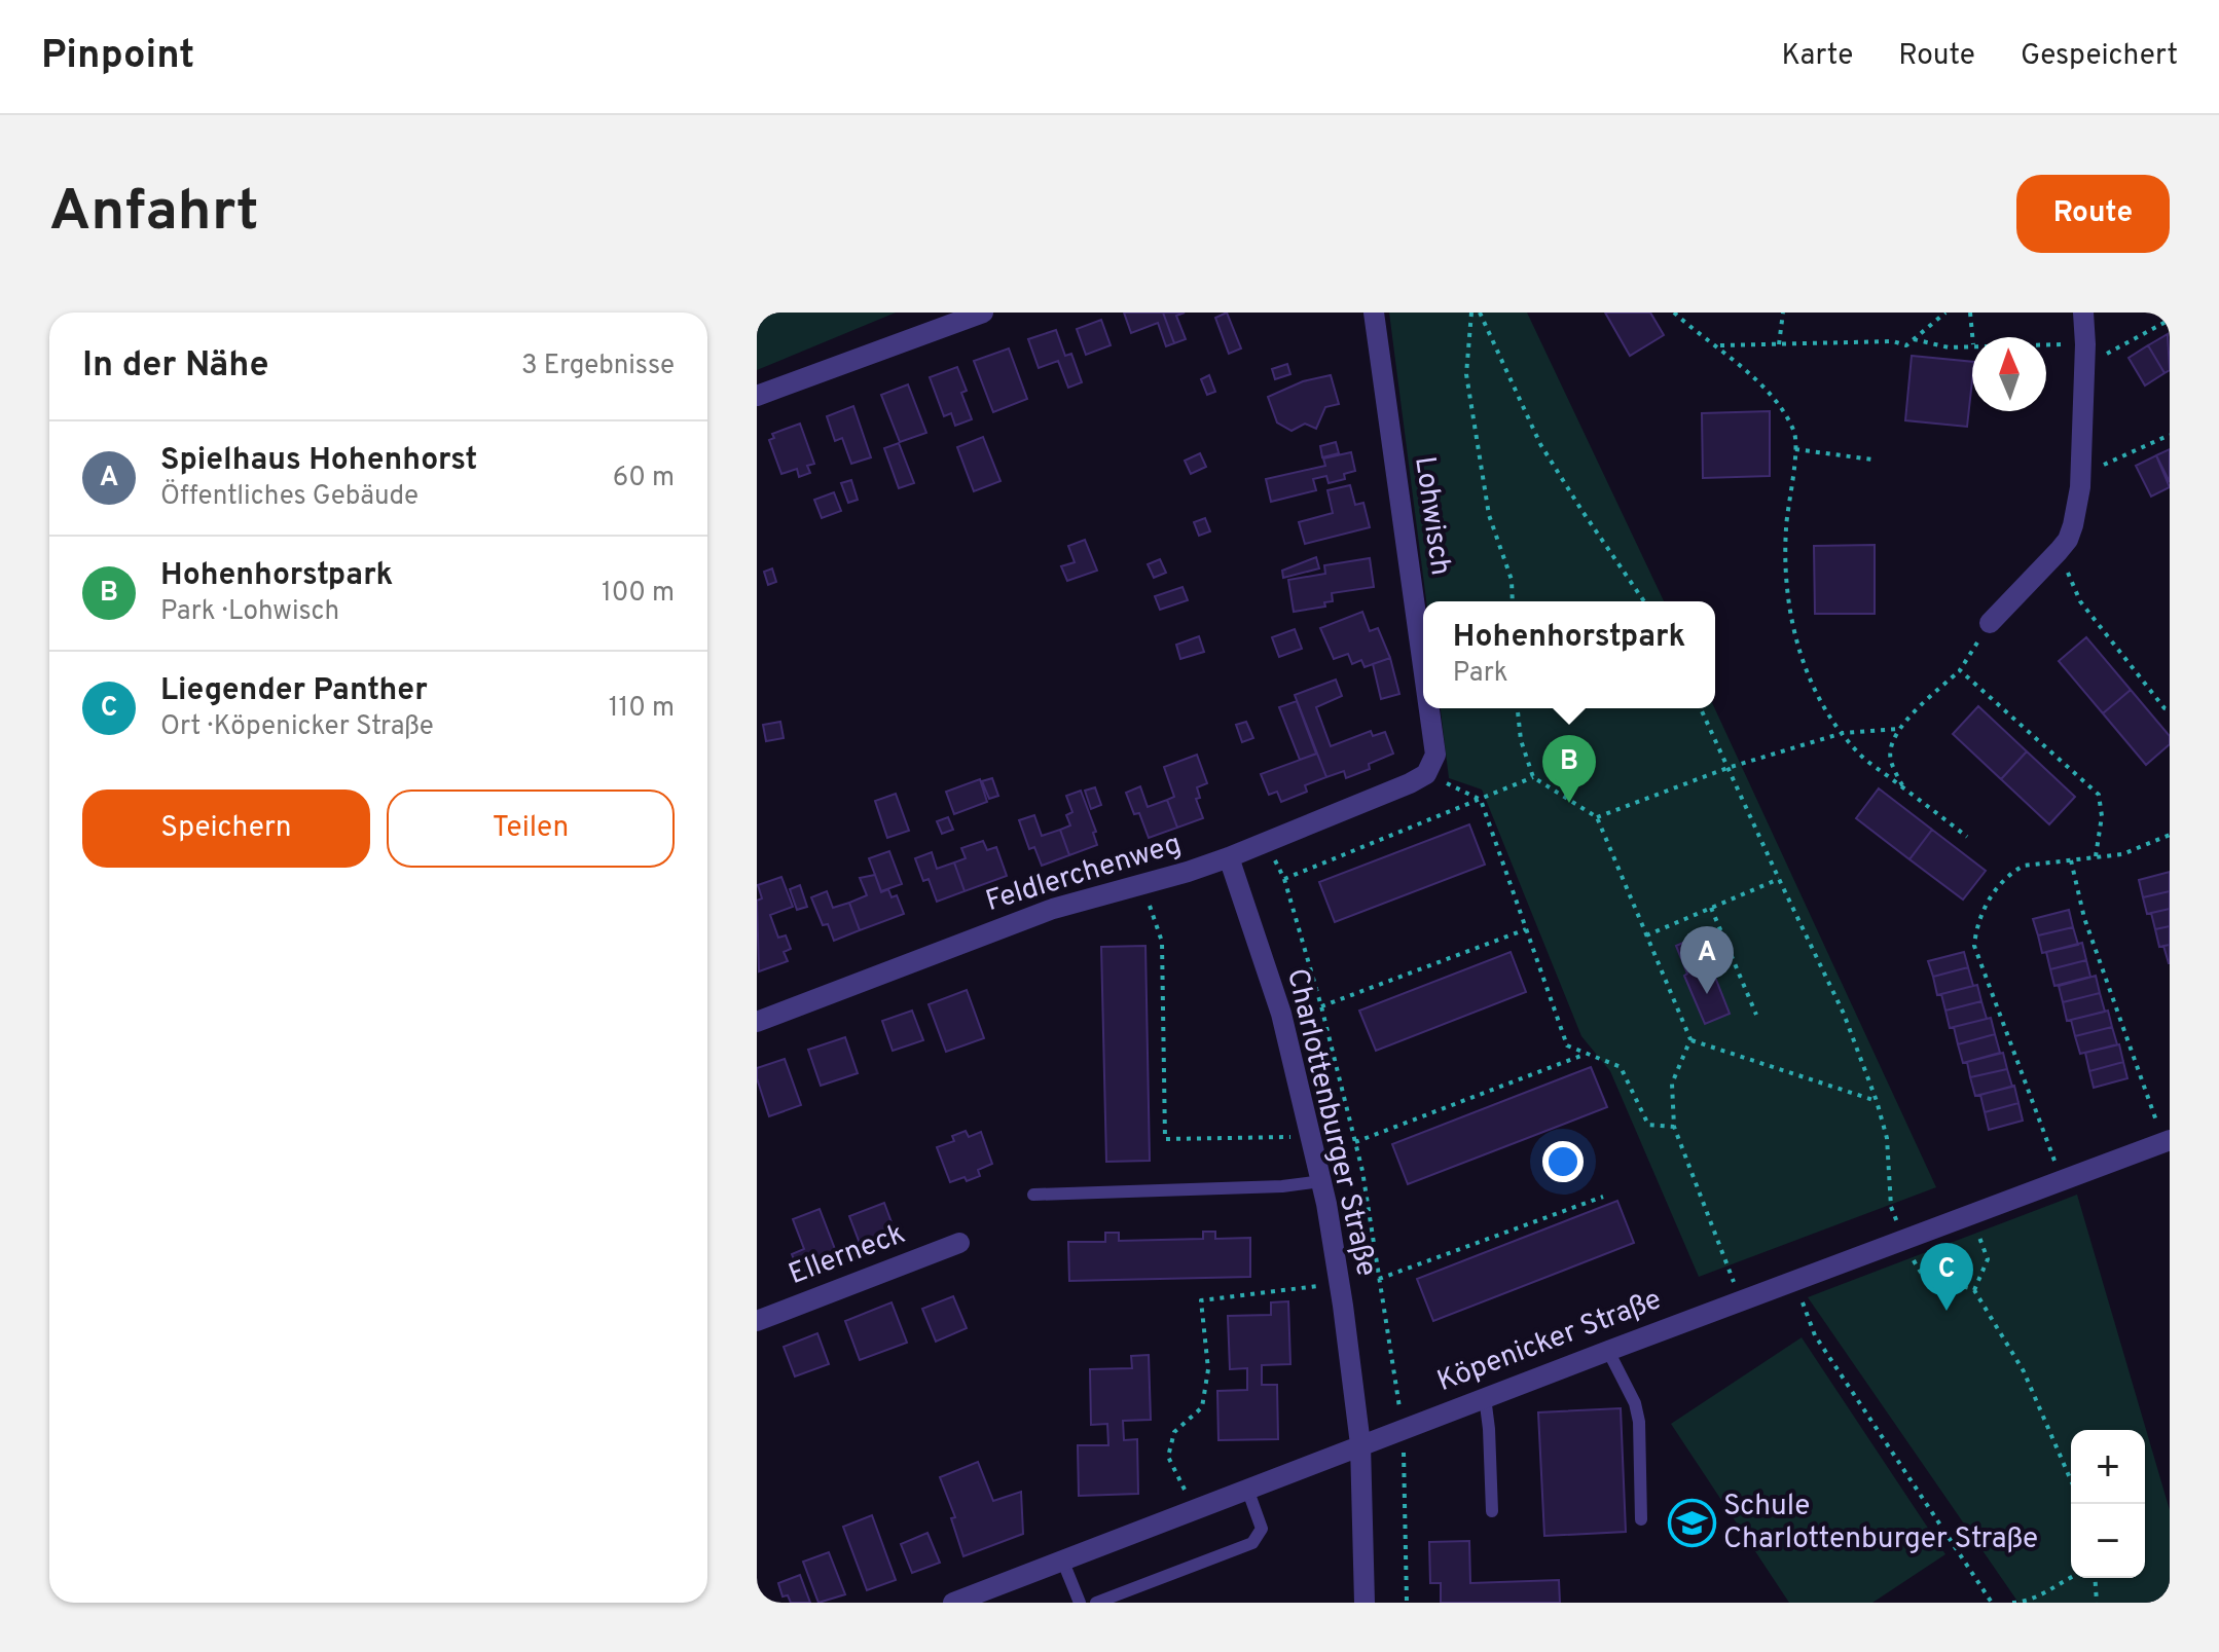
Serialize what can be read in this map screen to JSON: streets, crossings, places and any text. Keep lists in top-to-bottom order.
{
  "streets": {
    "street": [
      "Lohwisch",
      "Feldlerchenweg",
      "Charlottenburger Straße",
      "Ellerneck",
      "Köpenicker Straße"
    ]
  },
  "crossings": [
    ["Lohwisch", "Feldlerchenweg"],
    ["Feldlerchenweg", "Charlottenburger Straße"],
    ["Charlottenburger Straße", "Köpenicker Straße"]
  ],
  "places": {
    "school or university": ["Schule Charlottenburger Straße"]
  },
  "north": "top",
  "page": {
    "header": "Pinpoint",
    "nav": ["Karte", "Route", "Gespeichert"],
    "buttons": [
      "Route",
      ["Speichern", "Teilen"]
    ],
    "title": "Anfahrt",
    "heading": ["In der Nähe", "3 Ergebnisse"],
    "list": [
      {
        "mark": "A",
        "name": "Spielhaus Hohenhorst",
        "note": "Öffentliches Gebäude",
        "value": "60 m"
      },
      {
        "mark": "B",
        "name": "Hohenhorstpark",
        "note": "Park · Lohwisch",
        "value": "100 m"
      },
      {
        "mark": "C",
        "name": "Liegender Panther",
        "note": "Ort · Köpenicker Straße",
        "value": "110 m"
      }
    ],
    "popup": ["Hohenhorstpark", "Park"],
    "pins": ["B", "A", "C"],
    "map_buttons": ["+", "−"]
  }
}
